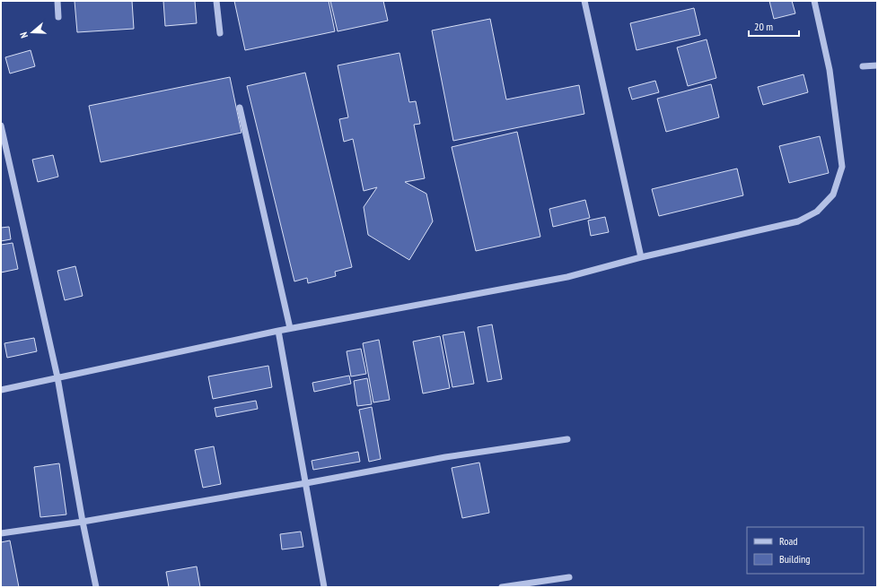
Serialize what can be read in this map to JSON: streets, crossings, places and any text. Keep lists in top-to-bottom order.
{
  "legend": ["Road", "Building"],
  "scale_bar": "20 m",
  "north": "left"
}
